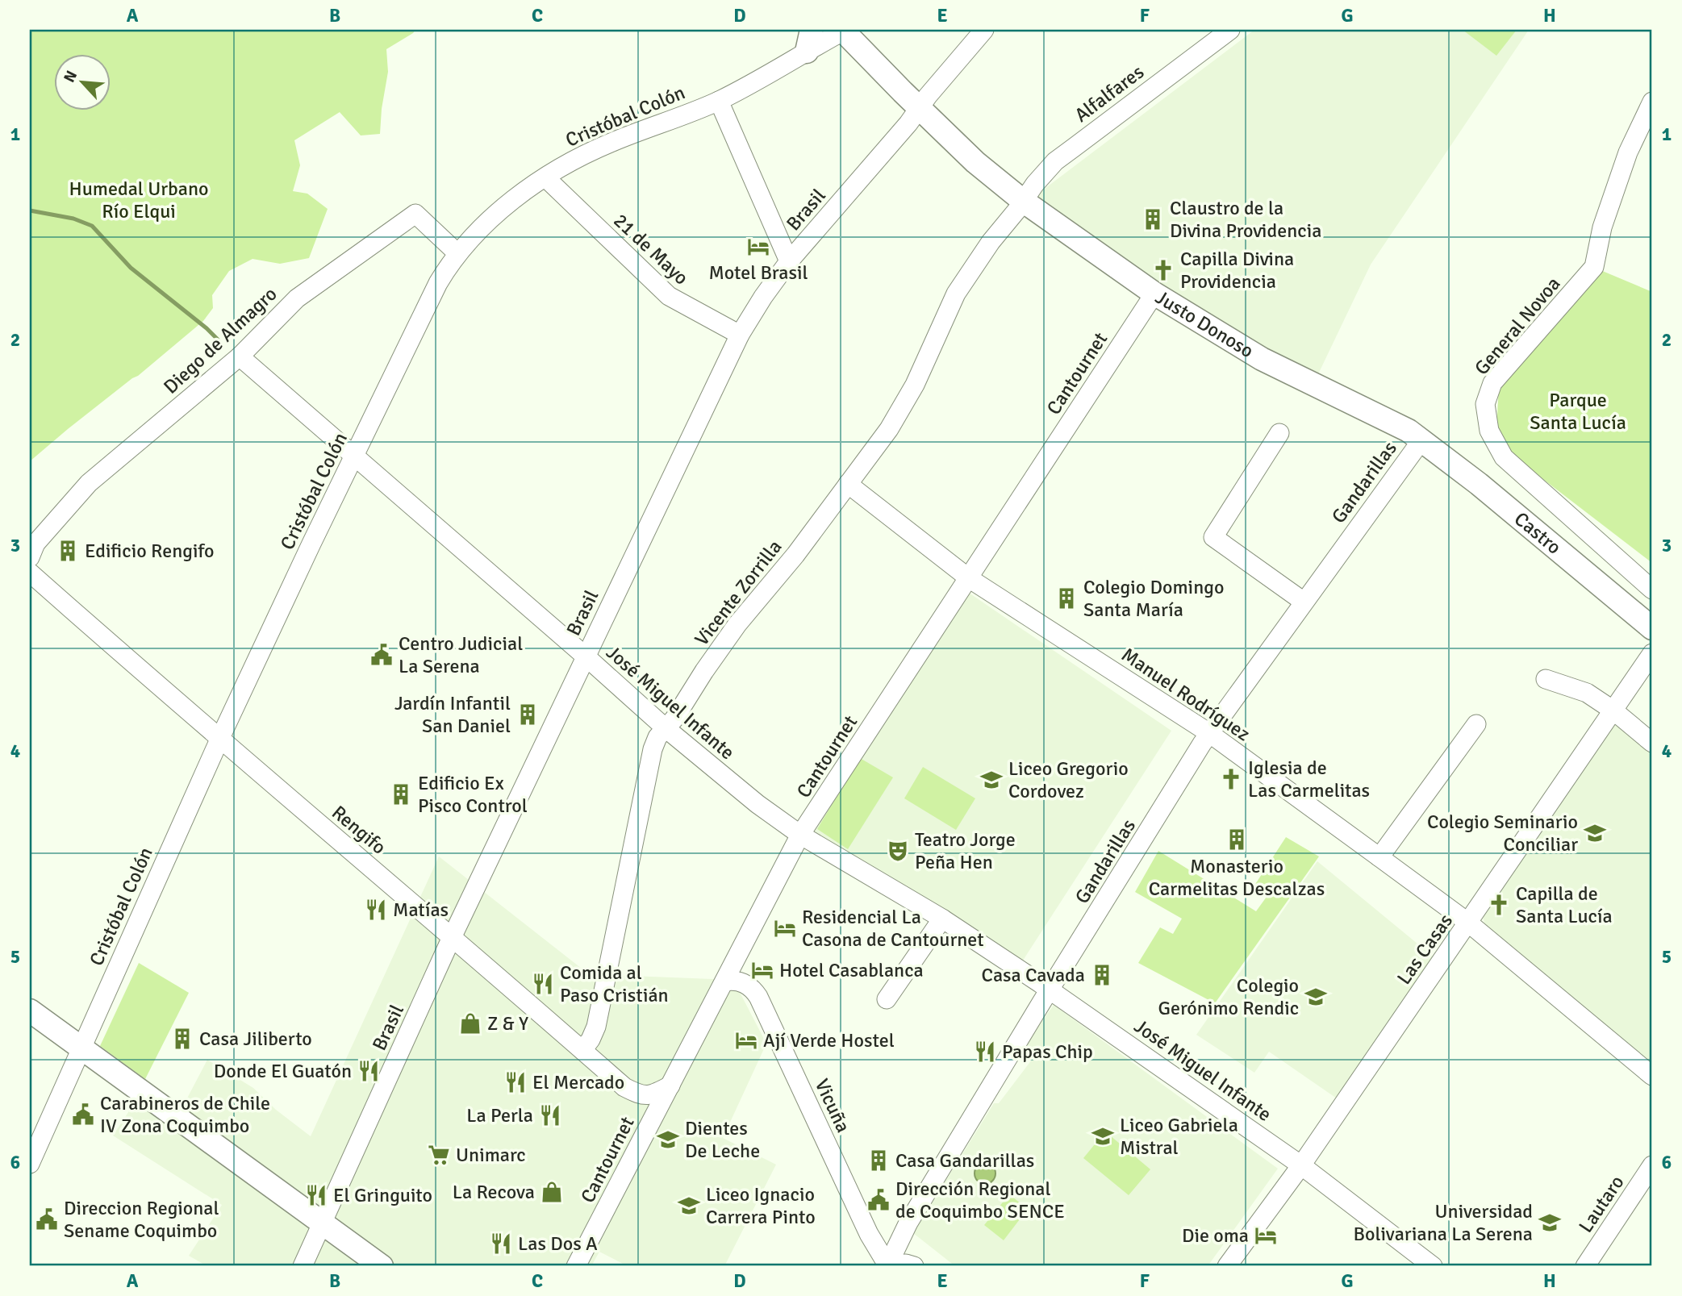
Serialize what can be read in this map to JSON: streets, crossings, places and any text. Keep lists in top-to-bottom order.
{
  "streets": {
    "main road": ["Justo Donoso", "Castro"],
    "street": [
      "Alfalfares",
      "Cristóbal Colón",
      "Brasil",
      "21 de Mayo",
      "General Novoa",
      "Diego de Almagro",
      "Cantournet",
      "Gandarillas",
      "Vicente Zorrilla",
      "Manuel Rodríguez",
      "José Miguel Infante",
      "Rengifo",
      "Las Casas",
      "Vicuña",
      "Lautaro"
    ]
  },
  "crossings": [
    ["Alfalfares", "Justo Donoso"],
    ["Alfalfares", "Vicente Zorrilla"],
    ["Cristóbal Colón", "21 de Mayo"],
    ["Cristóbal Colón", "Justo Donoso"],
    ["Cristóbal Colón", "Diego de Almagro"],
    ["Cristóbal Colón", "José Miguel Infante"],
    ["Cristóbal Colón", "Rengifo"],
    ["Brasil", "21 de Mayo"],
    ["Brasil", "Justo Donoso"],
    ["Brasil", "José Miguel Infante"],
    ["Brasil", "Rengifo"],
    ["Justo Donoso", "Cantournet"],
    ["Justo Donoso", "Gandarillas"],
    ["Justo Donoso", "Castro"],
    ["Justo Donoso", "Vicente Zorrilla"],
    ["Diego de Almagro", "José Miguel Infante"],
    ["Cantournet", "Manuel Rodríguez"],
    ["Cantournet", "José Miguel Infante"],
    ["Cantournet", "Rengifo"],
    ["Cantournet", "Vicuña"],
    ["Gandarillas", "Castro"],
    ["Gandarillas", "Manuel Rodríguez"],
    ["Gandarillas", "José Miguel Infante"],
    ["Gandarillas", "Vicuña"],
    ["Vicente Zorrilla", "Manuel Rodríguez"],
    ["Vicente Zorrilla", "José Miguel Infante"],
    ["Vicente Zorrilla", "Rengifo"],
    ["Manuel Rodríguez", "Las Casas"],
    ["José Miguel Infante", "Las Casas"]
  ],
  "parks": ["Humedal Urbano Río Elqui", "Parque Santa Lucía"],
  "places": {
    "building": [
      "Claustro de la Divina Providencia",
      "Edificio Rengifo",
      "Colegio Domingo Santa María",
      "Jardín Infantil San Daniel",
      "Edificio Ex Pisco Control",
      "Monasterio Carmelitas Descalzas",
      "Casa Cavada",
      "Casa Jiliberto",
      "Casa Gandarillas"
    ],
    "hotel": [
      "Motel Brasil",
      "Residencial La Casona de Cantournet",
      "Hotel Casablanca",
      "Ají Verde Hostel",
      "Die oma"
    ],
    "church": ["Capilla Divina Providencia", "Iglesia de Las Carmelitas", "Capilla de Santa Lucía"],
    "public building": [
      "Centro Judicial La Serena",
      "Carabineros de Chile IV Zona Coquimbo",
      "Dirección Regional de Coquimbo SENCE",
      "Direccion Regional Sename Coquimbo"
    ],
    "school or university": [
      "Liceo Gregorio Cordovez",
      "Colegio Seminario Conciliar",
      "Colegio Gerónimo Rendic",
      "Liceo Gabriela Mistral",
      "Dientes De Leche",
      "Liceo Ignacio Carrera Pinto",
      "Universidad Bolivariana La Serena"
    ],
    "theatre": ["Teatro Jorge Peña Hen"],
    "restaurant": [
      "Matías",
      "Comida al Paso Cristián",
      "Papas Chip",
      "Donde El Guatón",
      "El Mercado",
      "La Perla",
      "El Gringuito",
      "Las Dos A"
    ],
    "shop": ["Z & Y", "La Recova"],
    "supermarket": ["Unimarc"]
  },
  "north": "top left",
  "grid": {
    "columns": [
      "A",
      "B",
      "C",
      "D",
      "E",
      "F",
      "G",
      "H"
    ],
    "rows": [
      "1",
      "2",
      "3",
      "4",
      "5",
      "6"
    ]
  }
}
